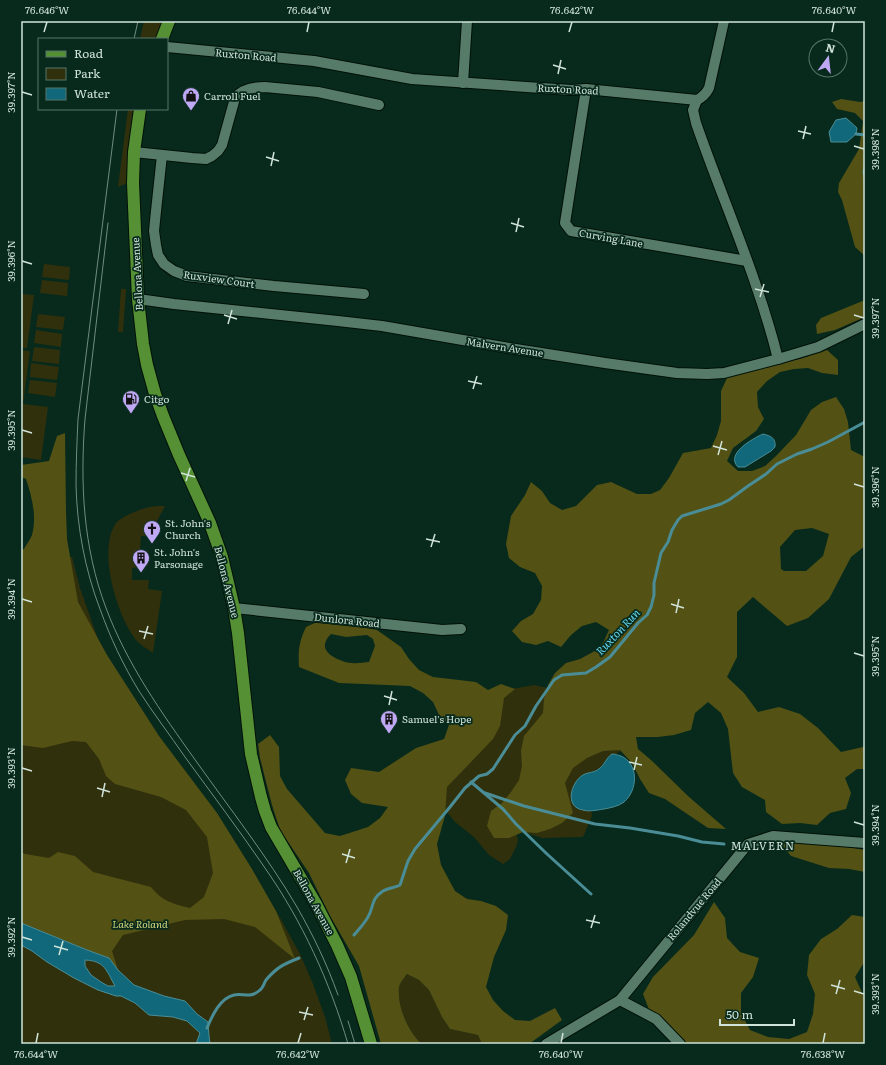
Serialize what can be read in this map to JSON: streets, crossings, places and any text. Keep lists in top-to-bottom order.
{
  "streets": {
    "main road": ["Bellona Avenue"],
    "street": [
      "Ruxton Road",
      "Curving Lane",
      "Ruxview Court",
      "Malvern Avenue",
      "Dunlora Road",
      "Rolandvue Road"
    ]
  },
  "crossings": [
    ["Ruxton Road", "Curving Lane"],
    ["Bellona Avenue", "Malvern Avenue"],
    ["Bellona Avenue", "Dunlora Road"]
  ],
  "districts": ["MALVERN"],
  "water": ["Ruxton Run"],
  "parks": ["Lake Roland"],
  "places": {
    "shop": ["Carroll Fuel"],
    "fuel station": ["Citgo"],
    "church": ["St. John's Church"],
    "building": ["St. John's Parsonage", "Samuel's Hope"]
  },
  "legend": ["Road", "Park", "Water"],
  "scale_bar": "50 m",
  "north": "top",
  "coordinates": [
    "76.646°W",
    "76.644°W",
    "76.642°W",
    "76.640°W",
    "39.397°N",
    "39.398°N",
    "39.396°N",
    "39.395°N",
    "39.394°N",
    "39.393°N",
    "39.392°N",
    "76.638°W"
  ]
}
